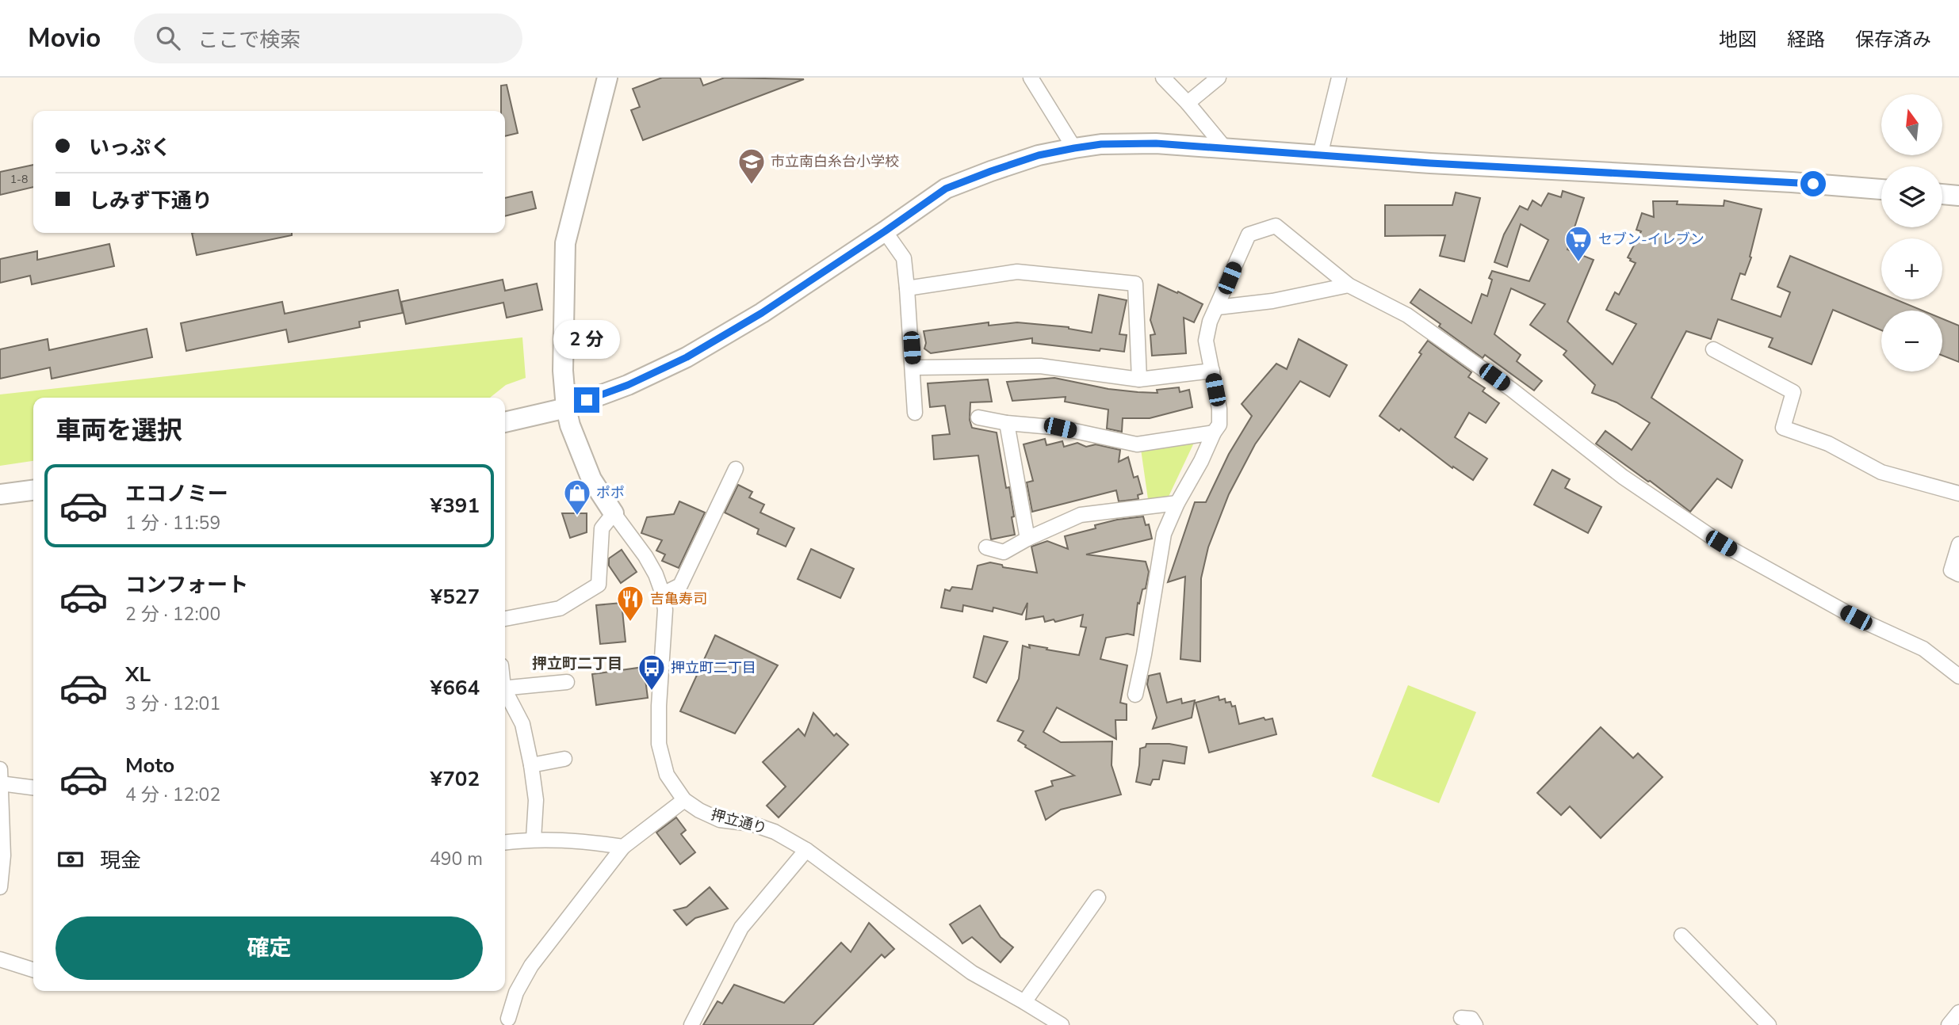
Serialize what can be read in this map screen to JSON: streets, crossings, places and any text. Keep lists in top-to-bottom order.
{
  "streets": {
    "street": ["押立通り"]
  },
  "districts": ["押立町二丁目"],
  "places": {
    "school or university": ["市立南白糸台小学校"],
    "supermarket": ["セブン-イレブン"],
    "shop": ["ポポ"],
    "restaurant": ["吉亀寿司"],
    "bus stop": ["押立町二丁目"]
  },
  "house_numbers": ["1-8"],
  "north": "top",
  "page": {
    "header": "Movio",
    "search": "ここで検索",
    "nav": ["地図", "経路", "保存済み"],
    "map_buttons": ["+", "−"],
    "banner": ["いっぷく", "しみず下通り"],
    "bubble": "2 分",
    "heading": "車両を選択",
    "list": [
      {
        "name": "エコノミー",
        "note": "1 分 · 11:59",
        "value": "¥391"
      },
      {
        "name": "コンフォート",
        "note": "2 分 · 12:00",
        "value": "¥527"
      },
      {
        "name": "XL",
        "note": "3 分 · 12:01",
        "value": "¥664"
      },
      {
        "name": "Moto",
        "note": "4 分 · 12:02",
        "value": "¥702"
      }
    ],
    "pay": ["現金", "490 m"],
    "buttons": "確定"
  }
}
